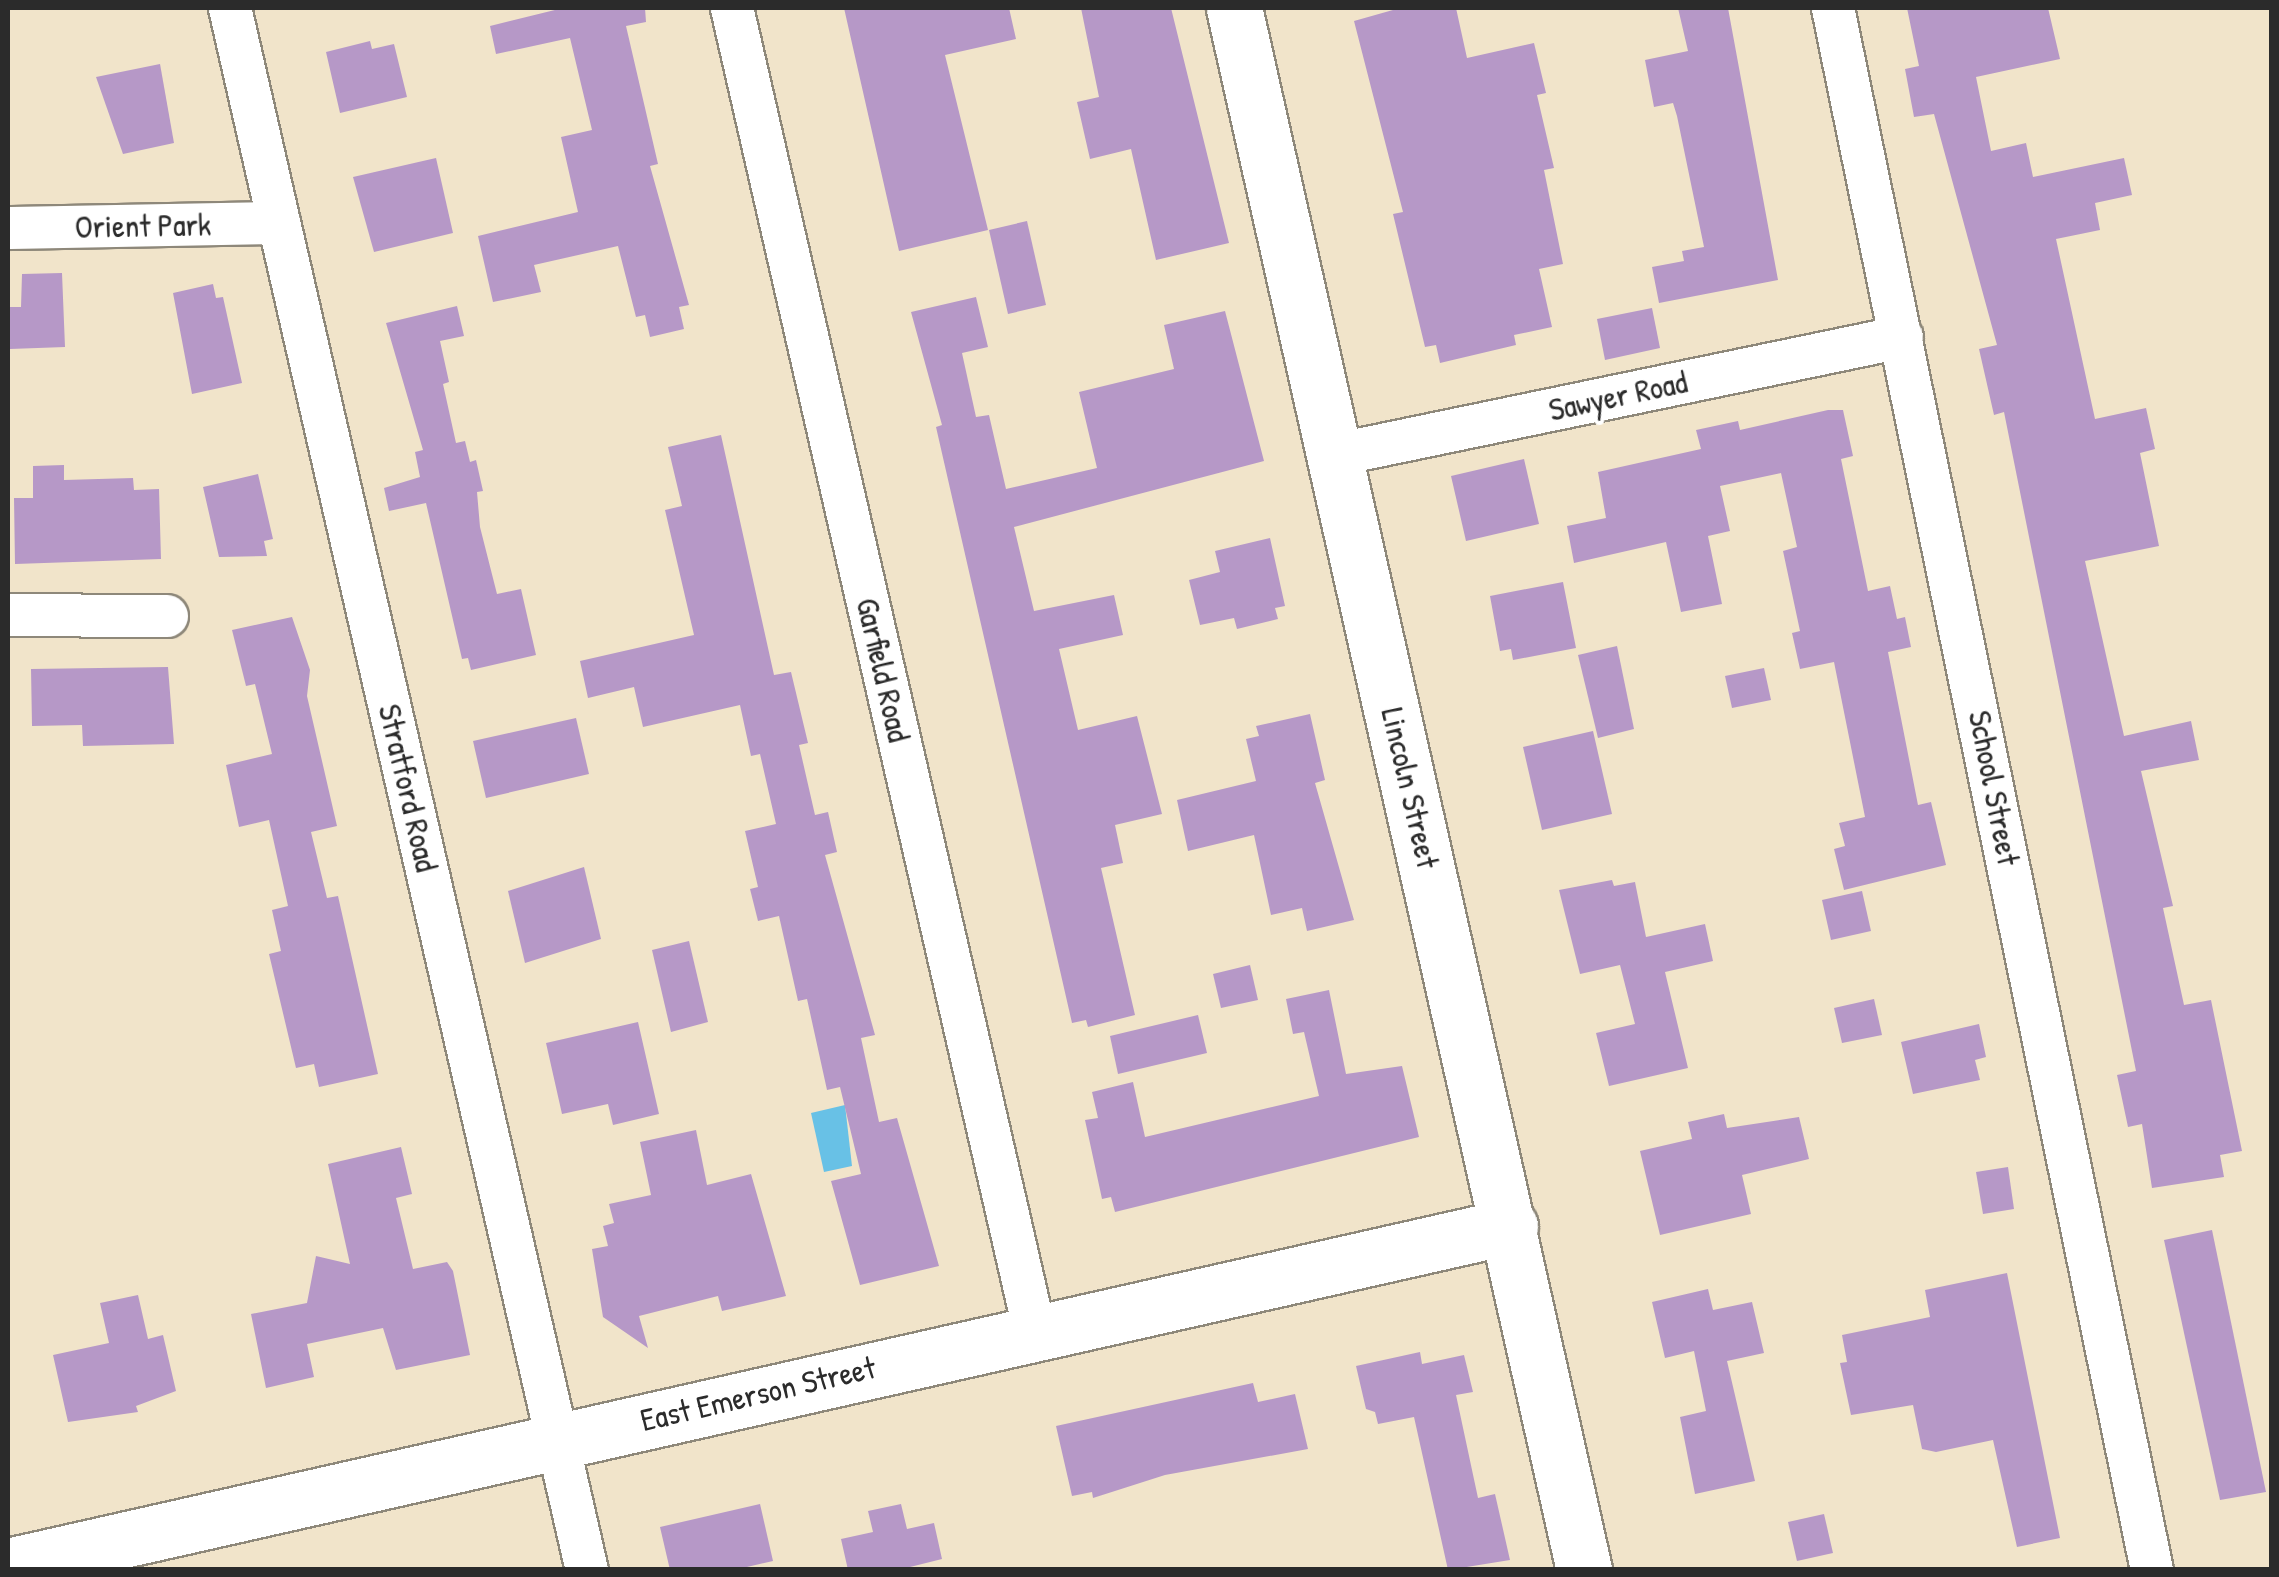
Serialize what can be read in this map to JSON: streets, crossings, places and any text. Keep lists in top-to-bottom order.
{
  "streets": {
    "street": [
      "Orient Park",
      "Sawyer Road",
      "Garfield Road",
      "Stratford Road",
      "Lincoln Street",
      "School Street",
      "East Emerson Street"
    ]
  },
  "crossings": [
    ["Orient Park", "Stratford Road"],
    ["Sawyer Road", "Lincoln Street"],
    ["Sawyer Road", "School Street"],
    ["Garfield Road", "East Emerson Street"],
    ["Stratford Road", "East Emerson Street"],
    ["Lincoln Street", "East Emerson Street"]
  ]
}
